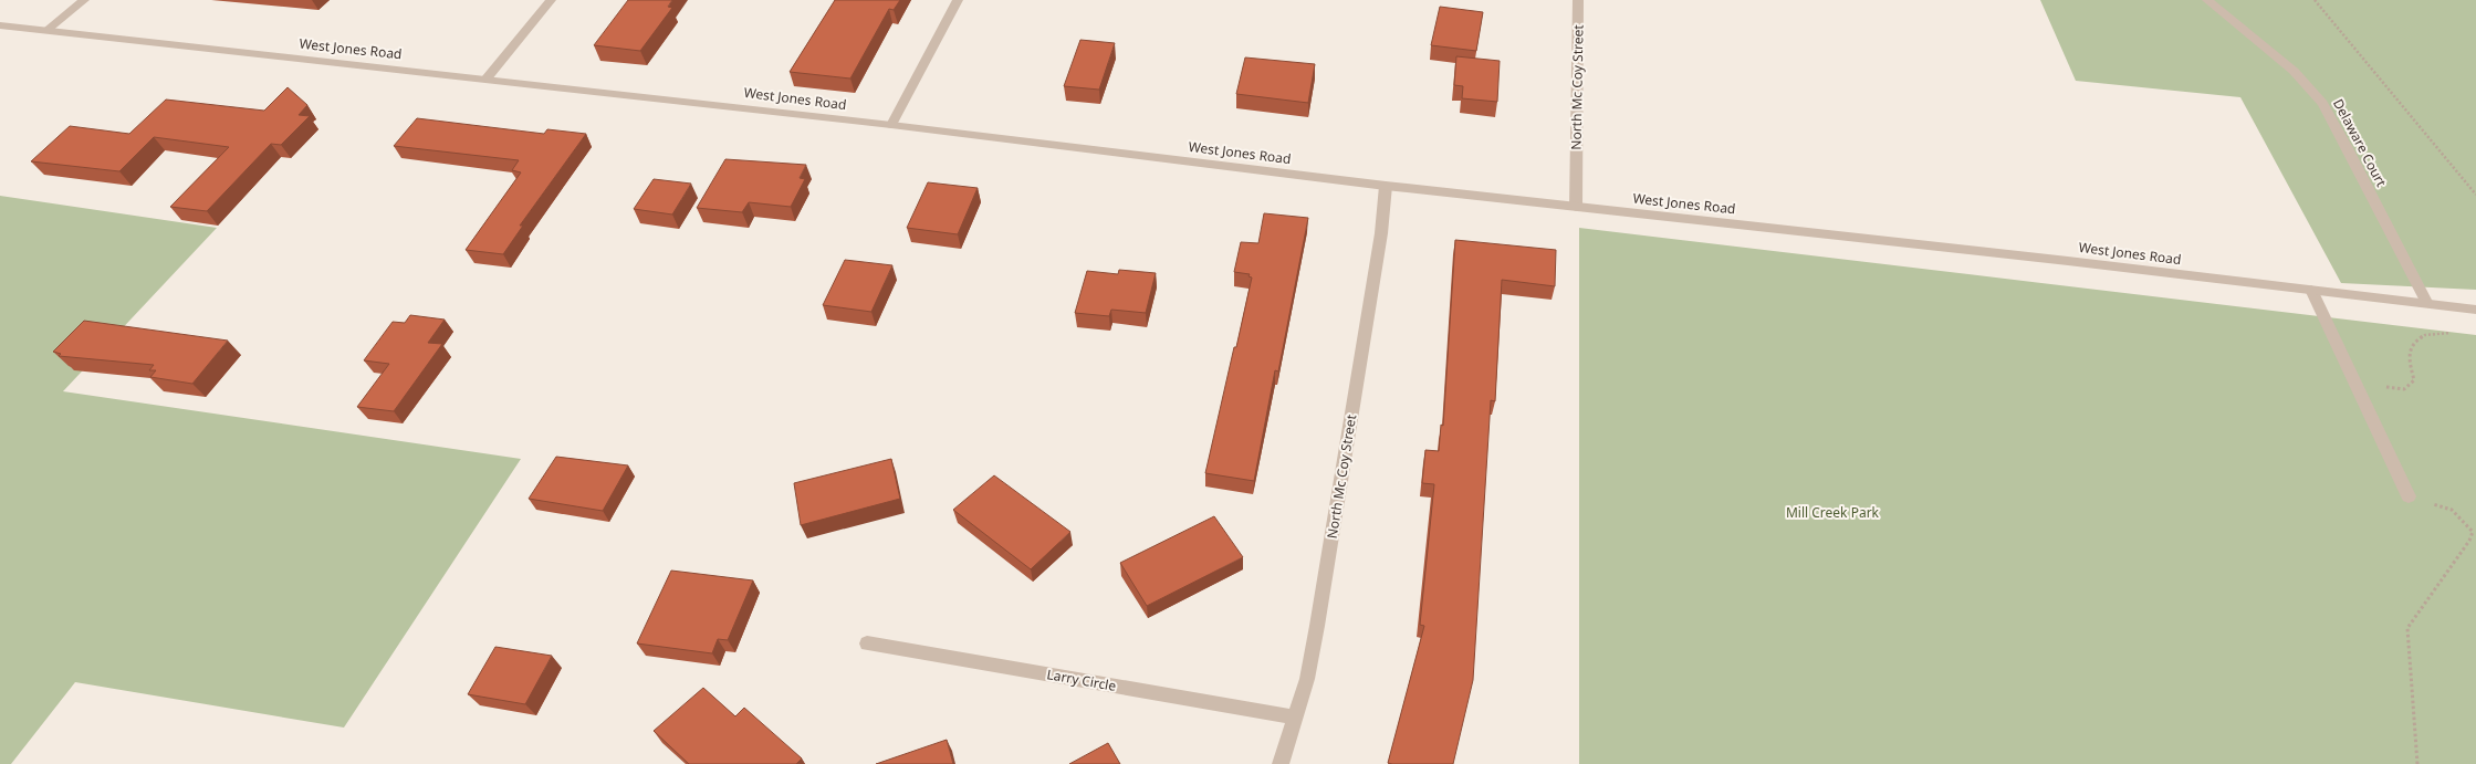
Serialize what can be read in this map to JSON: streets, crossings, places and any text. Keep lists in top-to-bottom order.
{
  "streets": {
    "street": [
      "West Jones Road",
      "North Mc Coy Street",
      "Delaware Court",
      "Larry Circle"
    ]
  },
  "crossings": [
    ["West Jones Road", "North Mc Coy Street"],
    ["West Jones Road", "Delaware Court"],
    ["North Mc Coy Street", "Larry Circle"]
  ],
  "parks": ["Mill Creek Park"]
}
